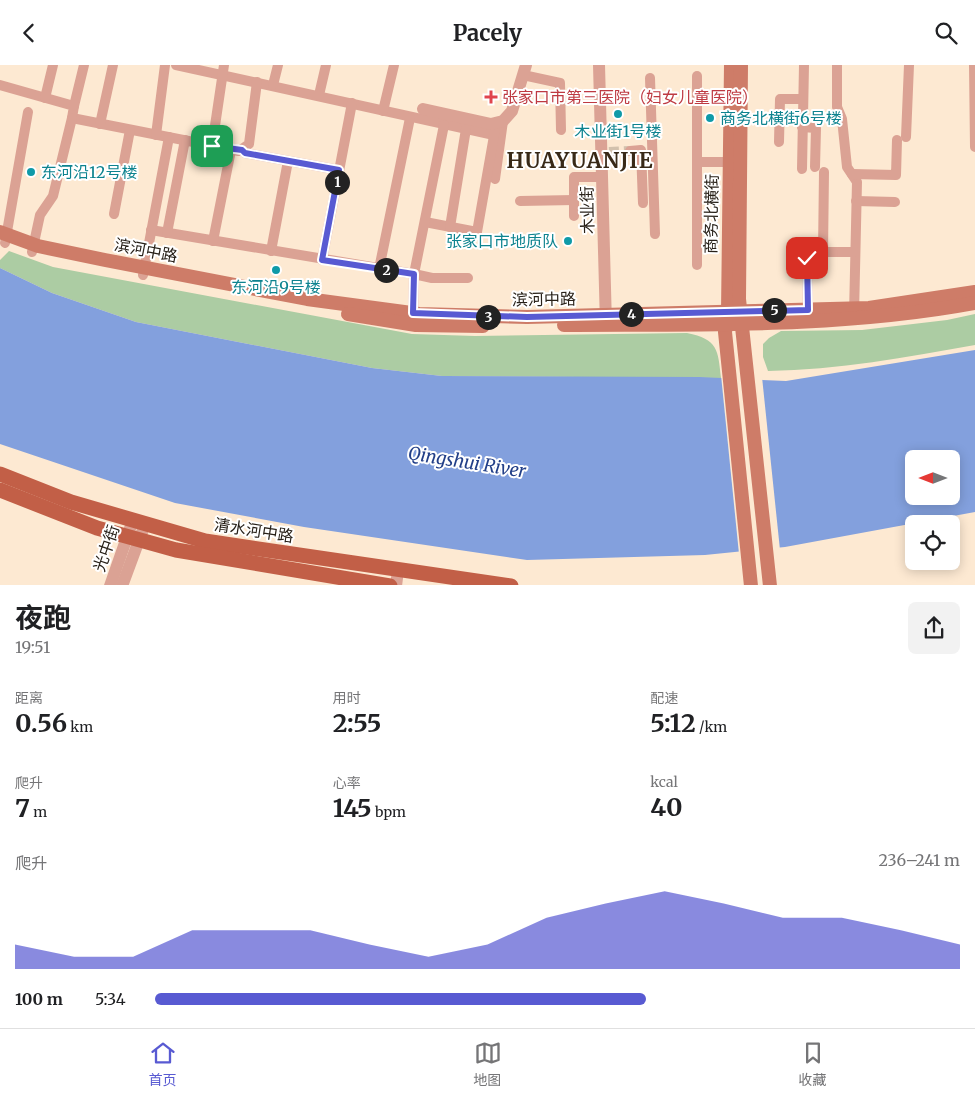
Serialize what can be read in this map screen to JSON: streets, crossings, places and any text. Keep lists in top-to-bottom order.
{
  "streets": {
    "main road": ["商务北横街", "滨河中路", "清水河中路"],
    "street": ["木业街", "光中街"]
  },
  "crossings": [
    ["木业街", "滨河中路"],
    ["商务北横街", "滨河中路"],
    ["清水河中路", "光中街"]
  ],
  "districts": ["HUAYUANJIE"],
  "water": ["Qingshui River"],
  "places": {
    "health": ["张家口市第三医院（妇女儿童医院）"],
    "other": [
      "木业街1号楼",
      "商务北横街6号楼",
      "东河沿12号楼",
      "张家口市地质队",
      "东河沿9号楼"
    ]
  },
  "north": "left",
  "page": {
    "header": "Pacely",
    "pins": [
      "1",
      "2",
      "5",
      "4",
      "3"
    ],
    "heading": ["夜跑", "19:51"],
    "stats": [
      ["距离", "0.56 km"],
      ["用时", "2:55"],
      ["配速", "5:12 /km"],
      ["爬升", "7 m"],
      ["心率", "145 bpm"],
      ["kcal", "40"]
    ],
    "chart": ["爬升", "236–241 m"],
    "list": [
      {
        "name": "100 m",
        "note": "5:34"
      }
    ],
    "tabs": ["首页", "地图", "收藏"]
  }
}
